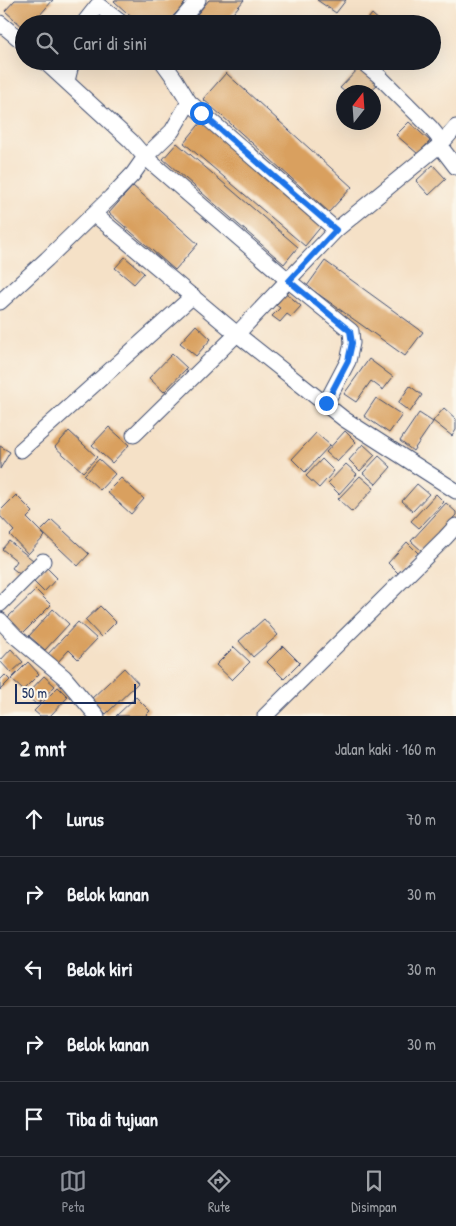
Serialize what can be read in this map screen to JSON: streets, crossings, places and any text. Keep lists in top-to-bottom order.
{
  "scale_bar": "50 m",
  "north": "top",
  "page": {
    "search": "Cari di sini",
    "scale": "50 m",
    "heading": ["2 mnt", "Jalan kaki · 160 m"],
    "list": [
      ["Lurus", "70 m"],
      ["Belok kanan", "30 m"],
      ["Belok kiri", "30 m"],
      ["Belok kanan", "30 m"],
      "Tiba di tujuan"
    ],
    "nav": ["Peta", "Rute", "Disimpan"]
  }
}
